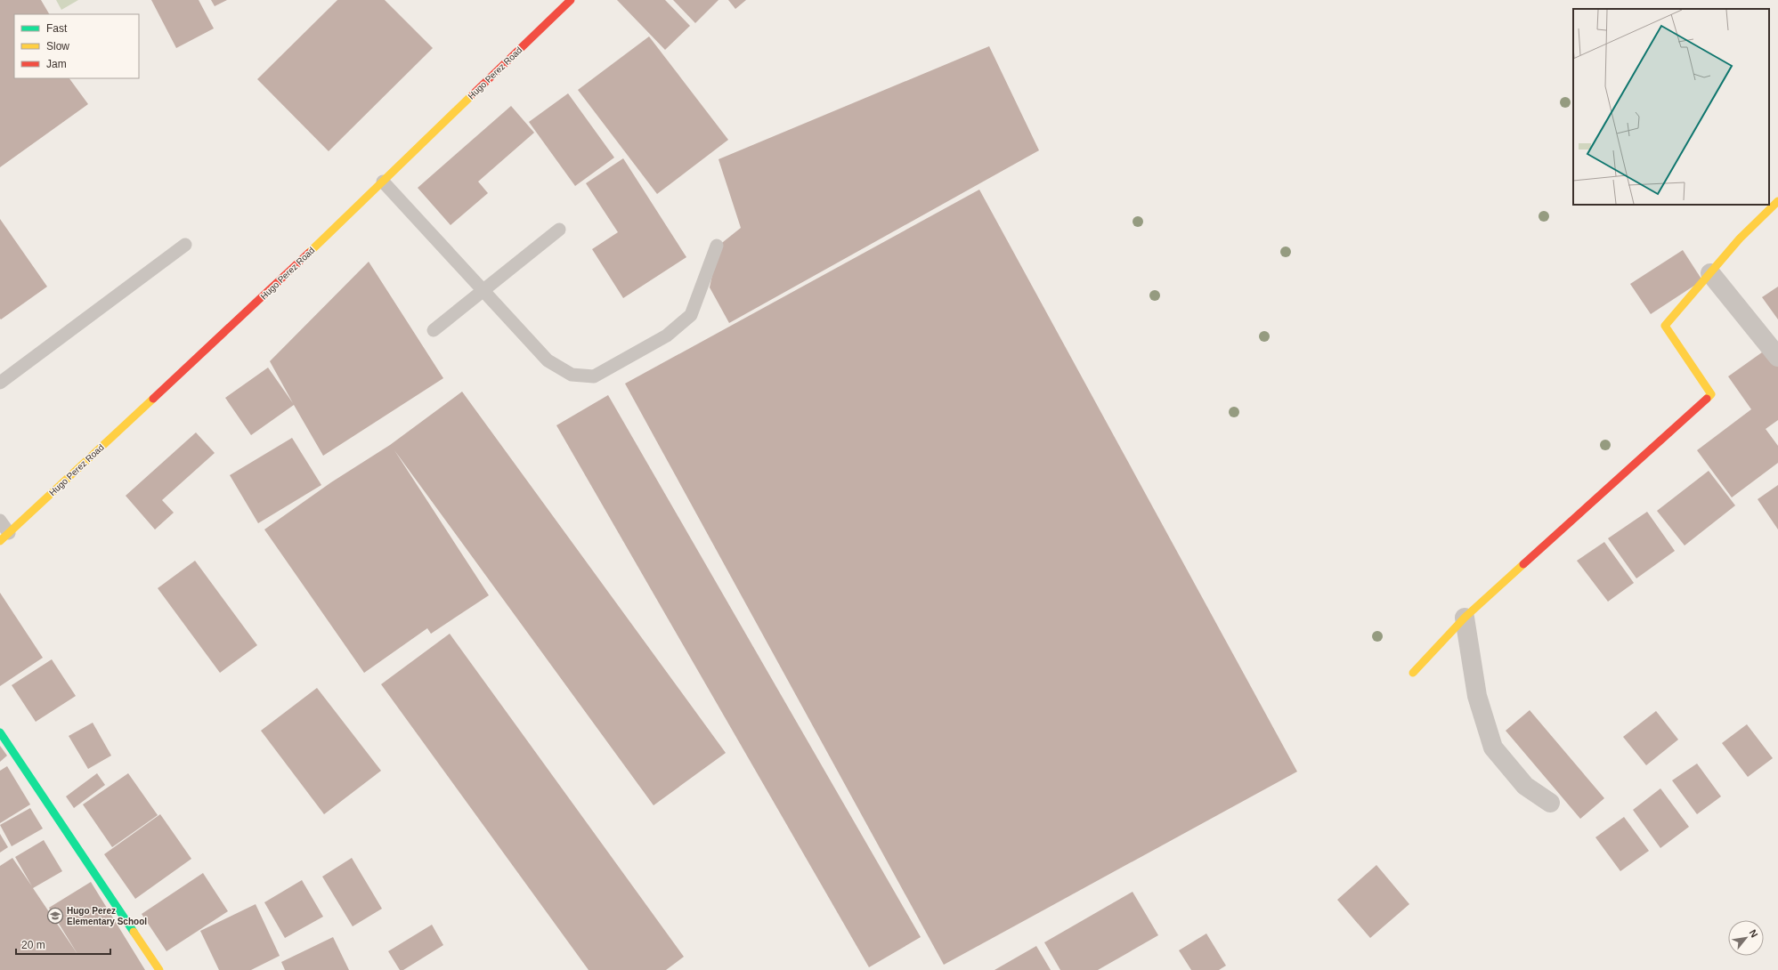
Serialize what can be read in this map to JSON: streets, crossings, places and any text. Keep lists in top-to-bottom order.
{
  "streets": {
    "street": ["Hugo Perez Road"]
  },
  "places": {
    "school or university": ["Hugo Perez Elementary School"]
  },
  "legend": ["Fast", "Slow", "Jam"],
  "scale_bar": "20 m",
  "north": "top right"
}
